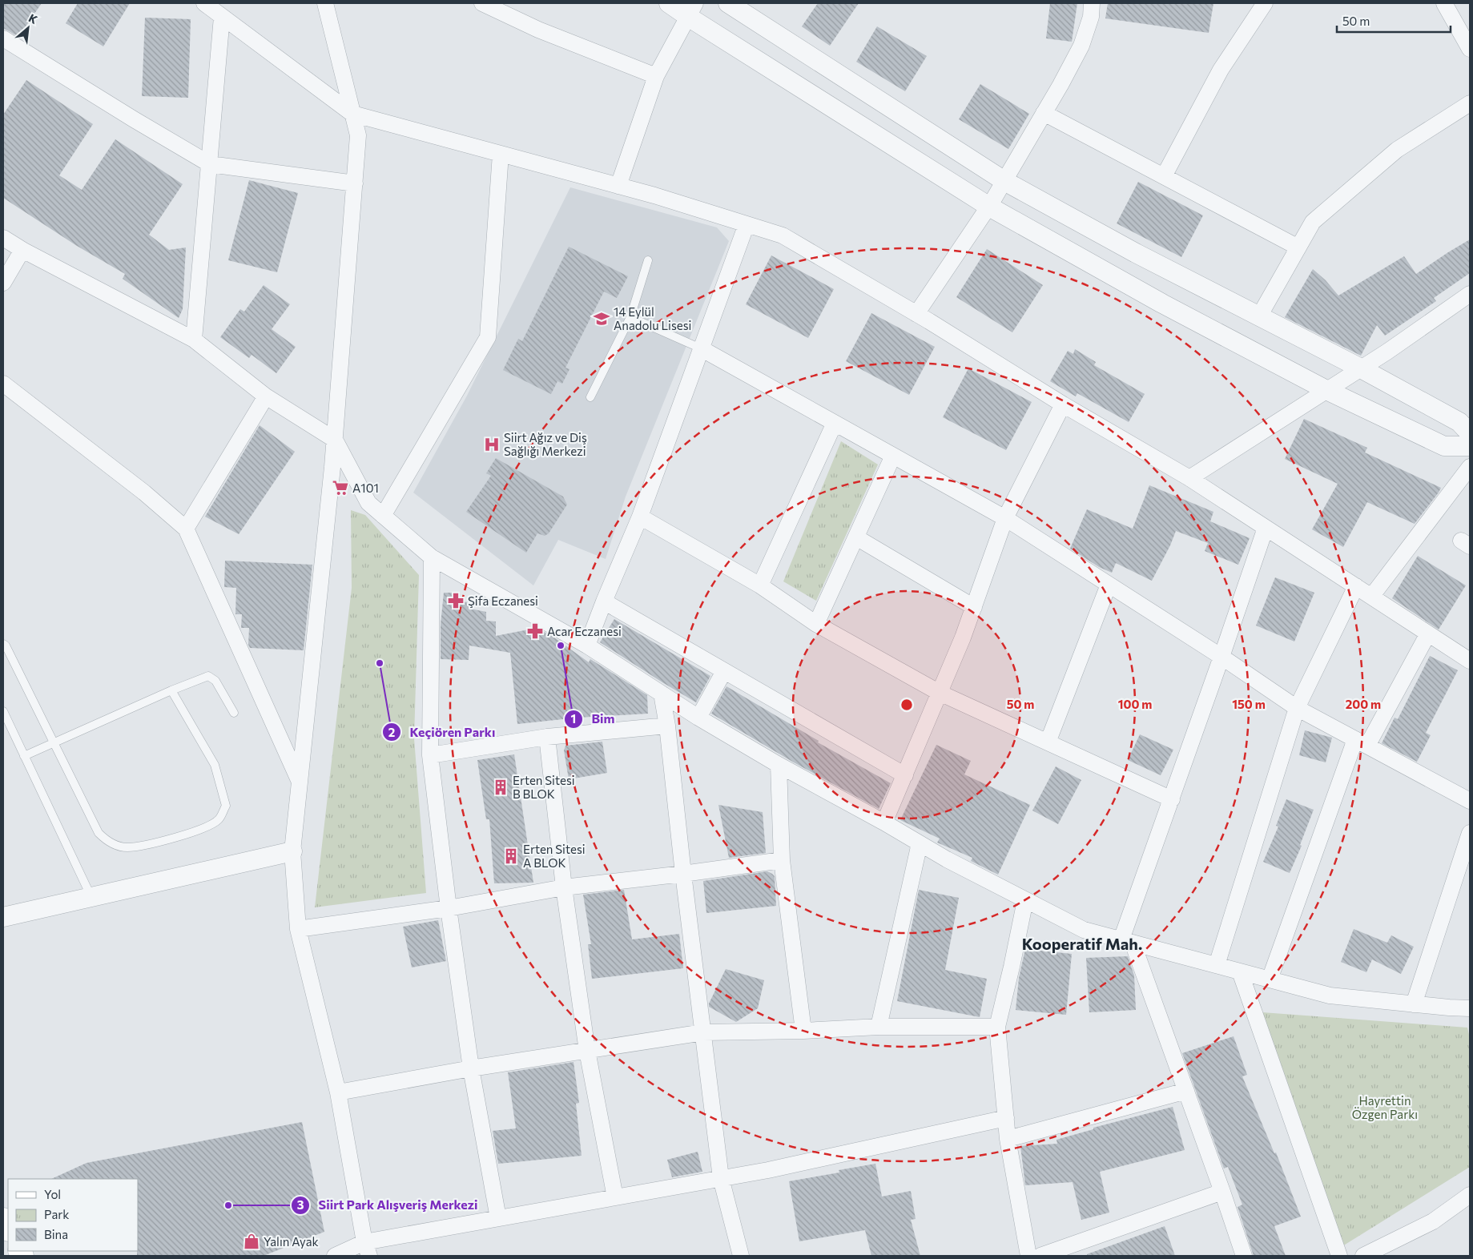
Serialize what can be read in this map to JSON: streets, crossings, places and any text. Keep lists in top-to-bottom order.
{
  "districts": ["Kooperatif Mah."],
  "parks": ["Hayrettin Özgen Parkı"],
  "places": {
    "school or university": ["14 Eylül Anadolu Lisesi"],
    "hospital": ["Siirt Ağız ve Diş Sağlığı Merkezi"],
    "supermarket": ["A101"],
    "pharmacy": ["Şifa Eczanesi", "Acar Eczanesi"],
    "other": ["Bim", "Keçiören Parkı", "Siirt Park Alışveriş Merkezi"],
    "building": ["Erten Sitesi B BLOK", "Erten Sitesi A BLOK"],
    "shop": ["Yalın Ayak"]
  },
  "legend": ["Yol", "Park", "Bina"],
  "scale_bar": "50 m",
  "north": "top right",
  "rings": [
    "50 m",
    "100 m",
    "150 m",
    "200 m"
  ]
}
